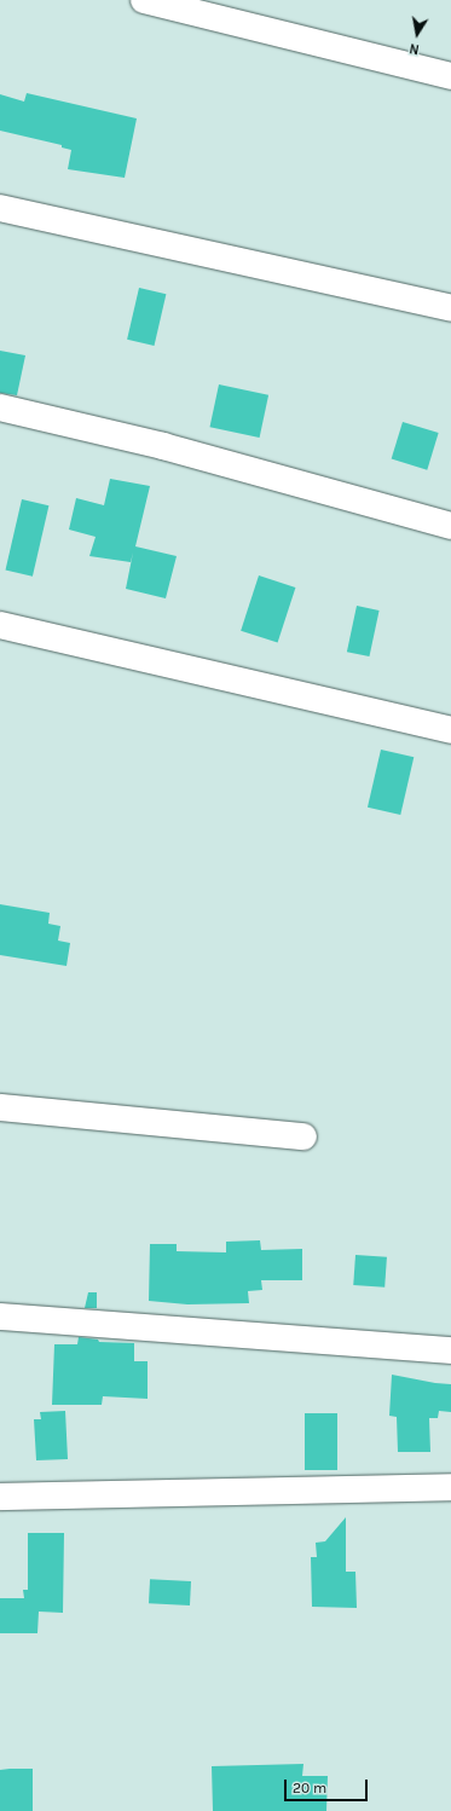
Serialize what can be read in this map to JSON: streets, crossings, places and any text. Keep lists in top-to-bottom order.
{
  "scale_bar": "20 m",
  "north": "bottom"
}
